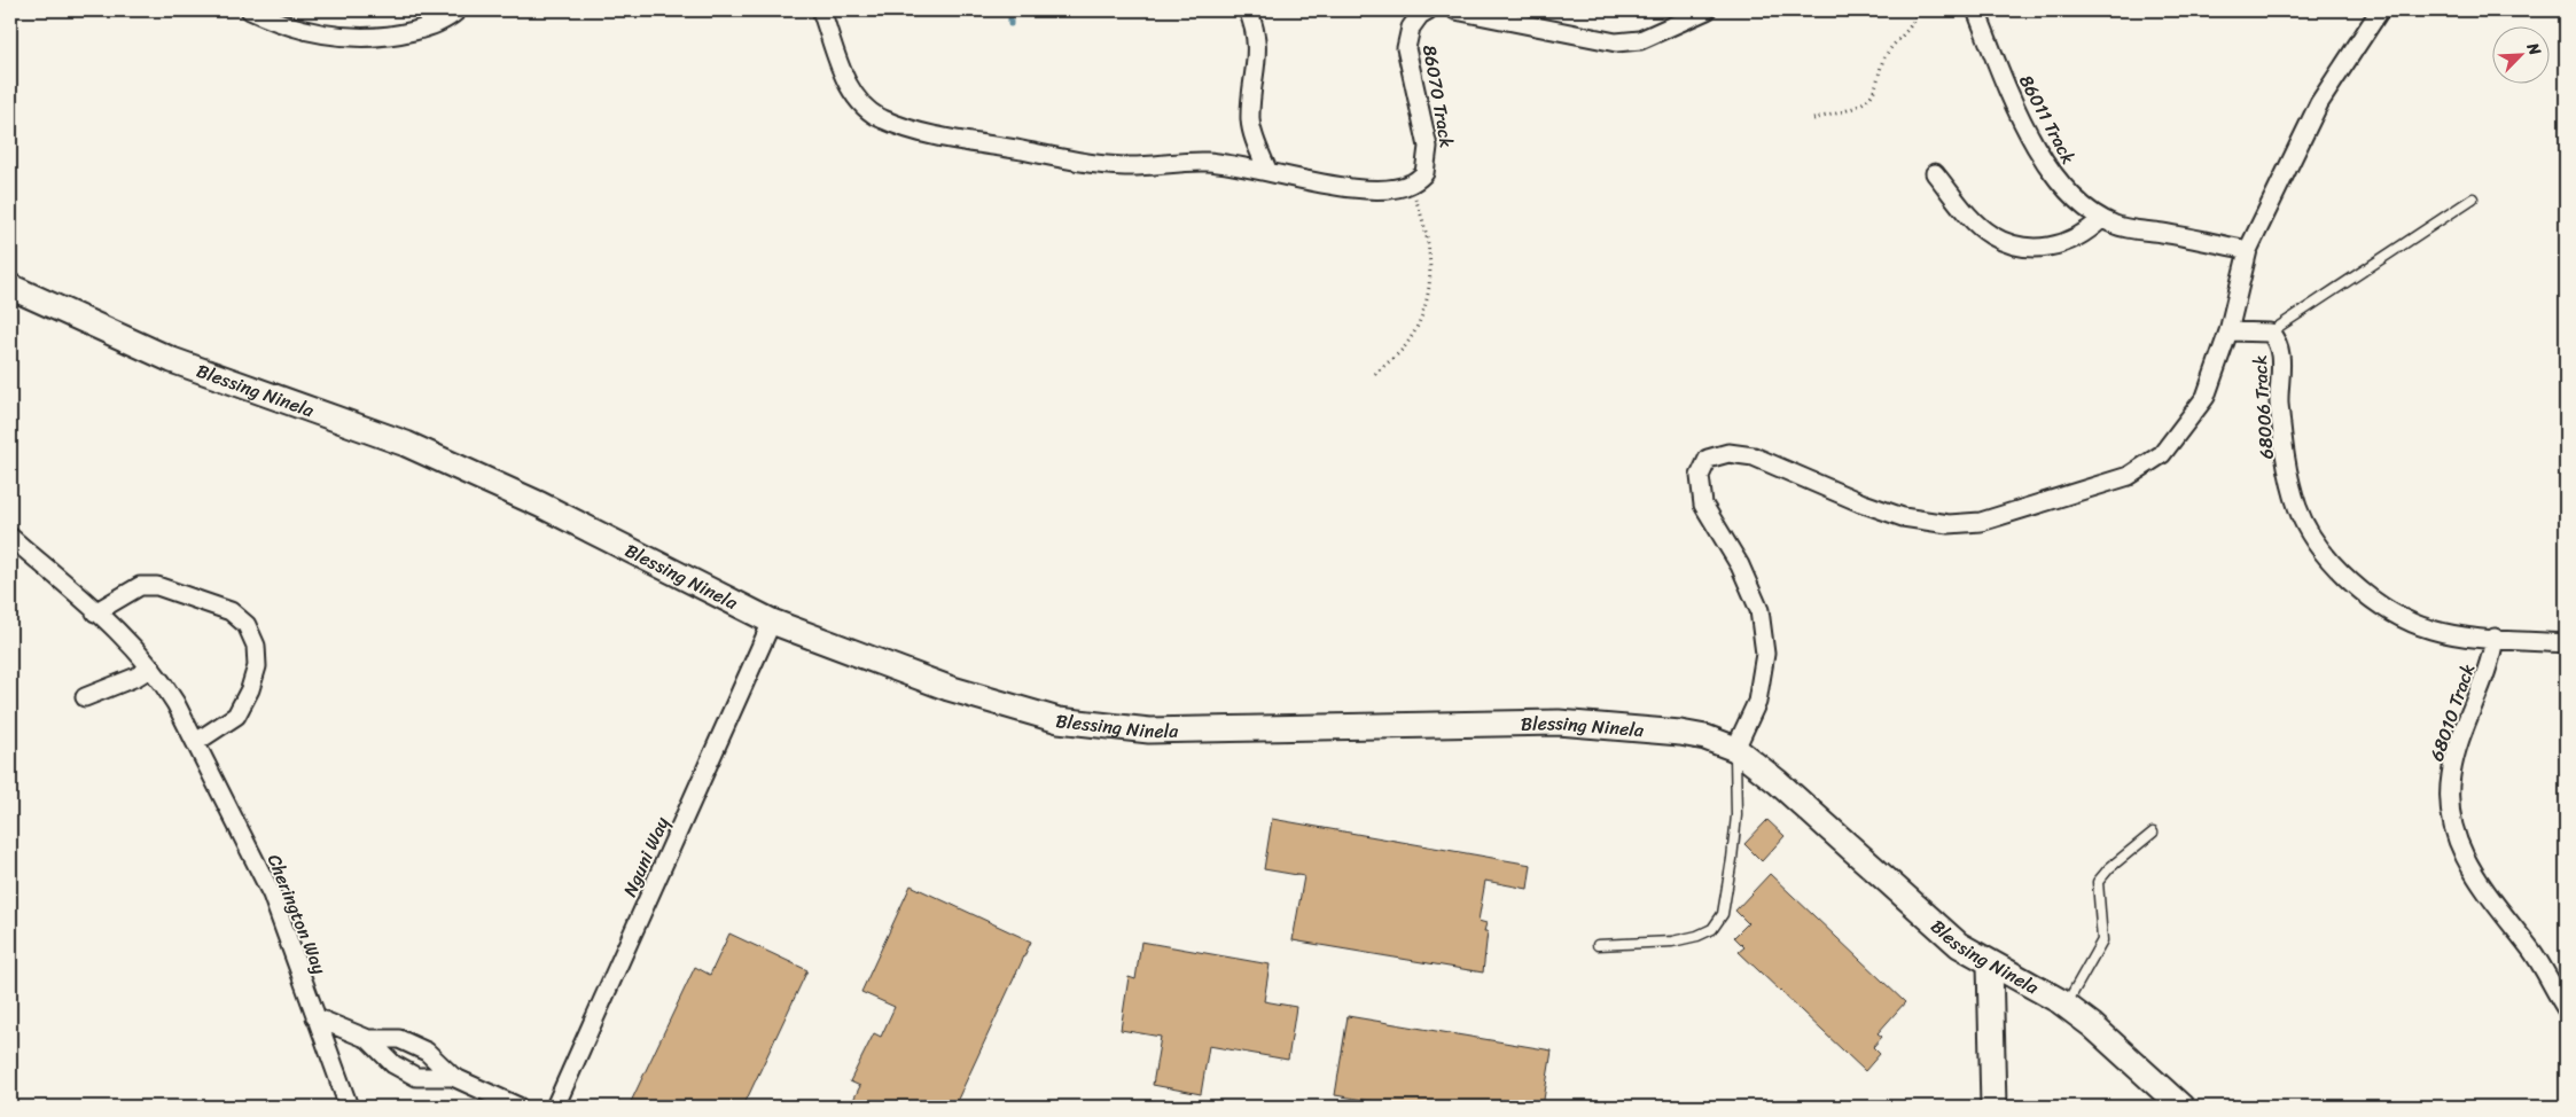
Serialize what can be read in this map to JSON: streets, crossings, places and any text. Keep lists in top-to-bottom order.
{
  "streets": {
    "street": [
      "86070 Track",
      "86011 Track",
      "Blessing Ninela",
      "68006 Track",
      "68010 Track",
      "Nguni Way",
      "Cherington Way"
    ]
  },
  "crossings": [
    ["Blessing Ninela", "Nguni Way"],
    ["68006 Track", "68010 Track"]
  ],
  "north": "top right"
}
